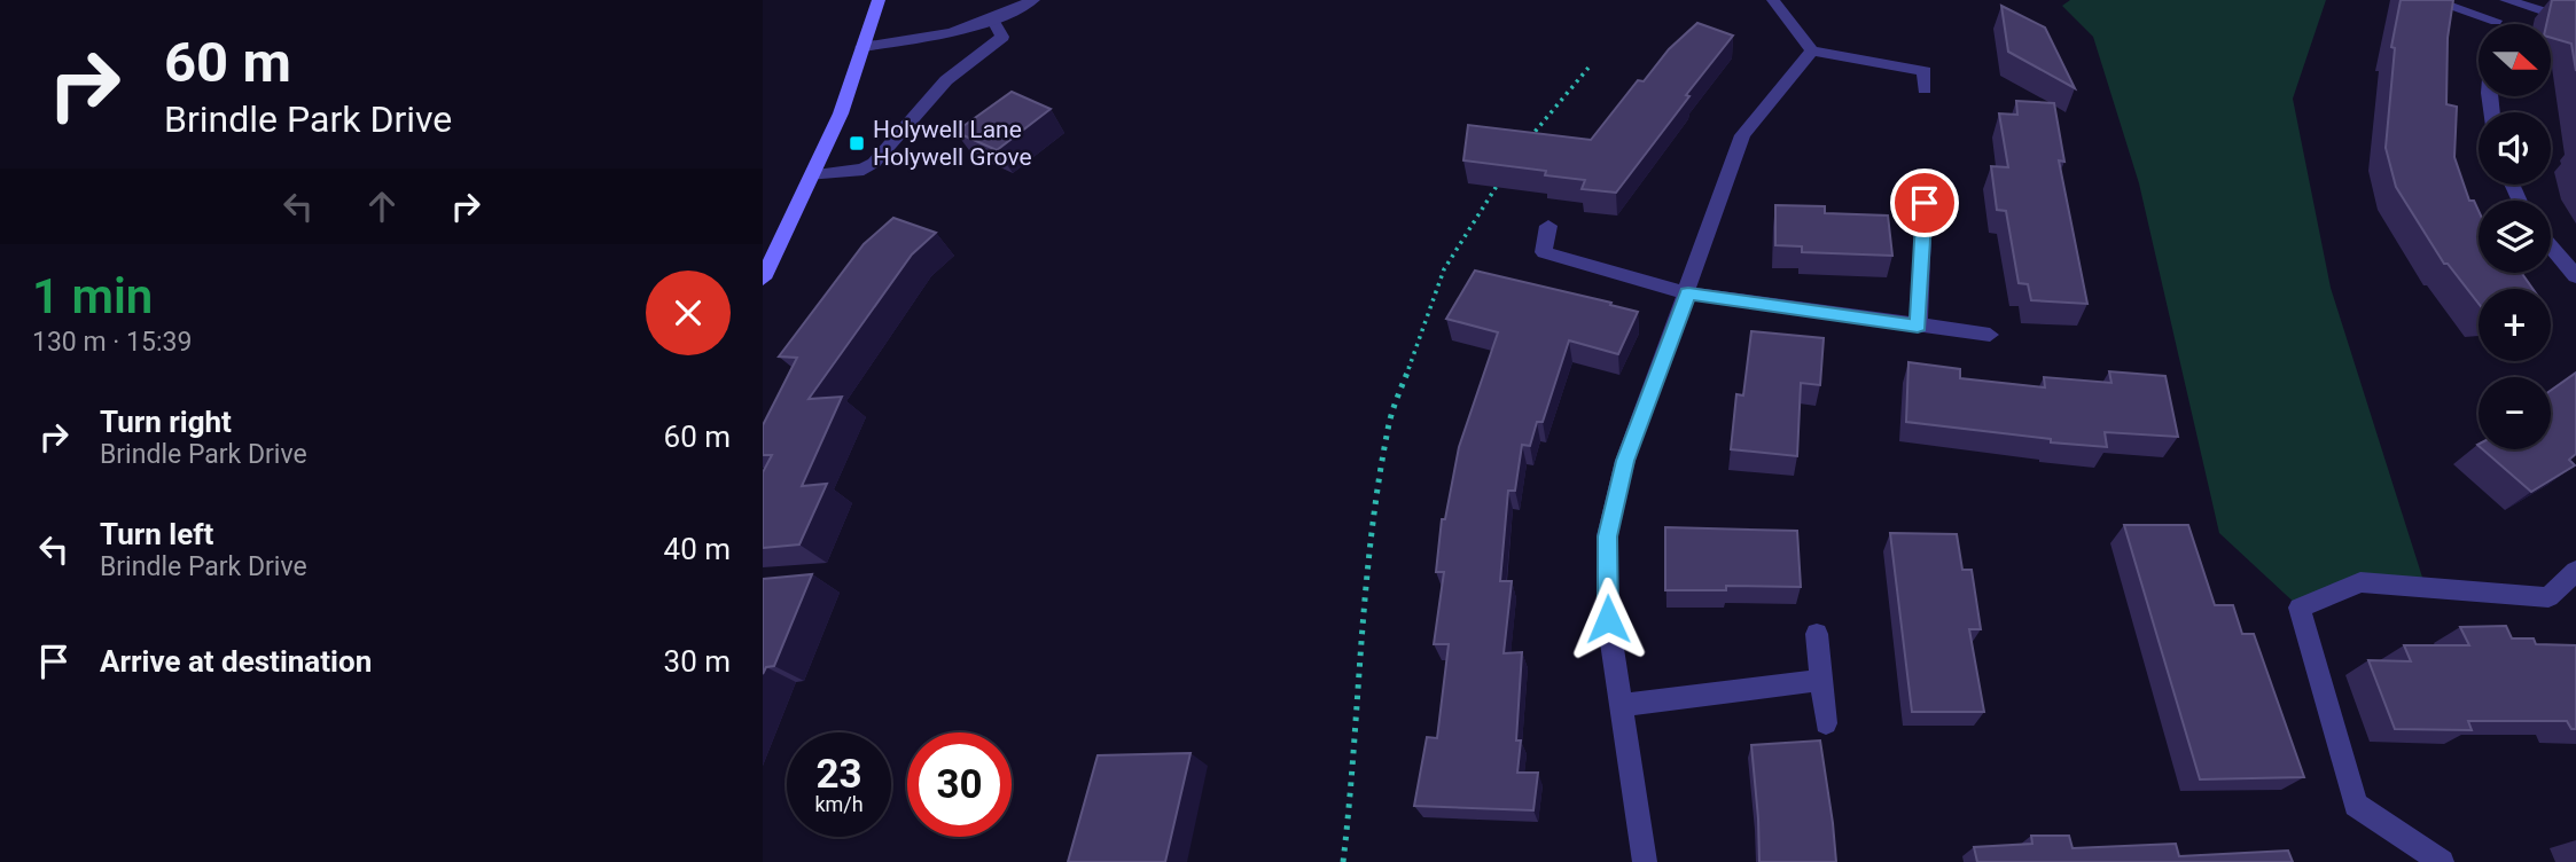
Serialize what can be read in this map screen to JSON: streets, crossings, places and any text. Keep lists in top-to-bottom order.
{
  "places": {
    "transit": ["Holywell Lane Holywell Grove"]
  },
  "north": "right",
  "page": {
    "turn": ["60 m", "Brindle Park Drive"],
    "map_buttons": ["+", "−"],
    "heading": ["1 min", "130 m · 15:39"],
    "list": [
      {
        "name": "Turn right",
        "note": "Brindle Park Drive",
        "value": "60 m"
      },
      {
        "name": "Turn left",
        "note": "Brindle Park Drive",
        "value": "40 m"
      },
      {
        "name": "Arrive at destination",
        "value": "30 m"
      }
    ],
    "speed": "23 km/h",
    "limit": "30"
  }
}
